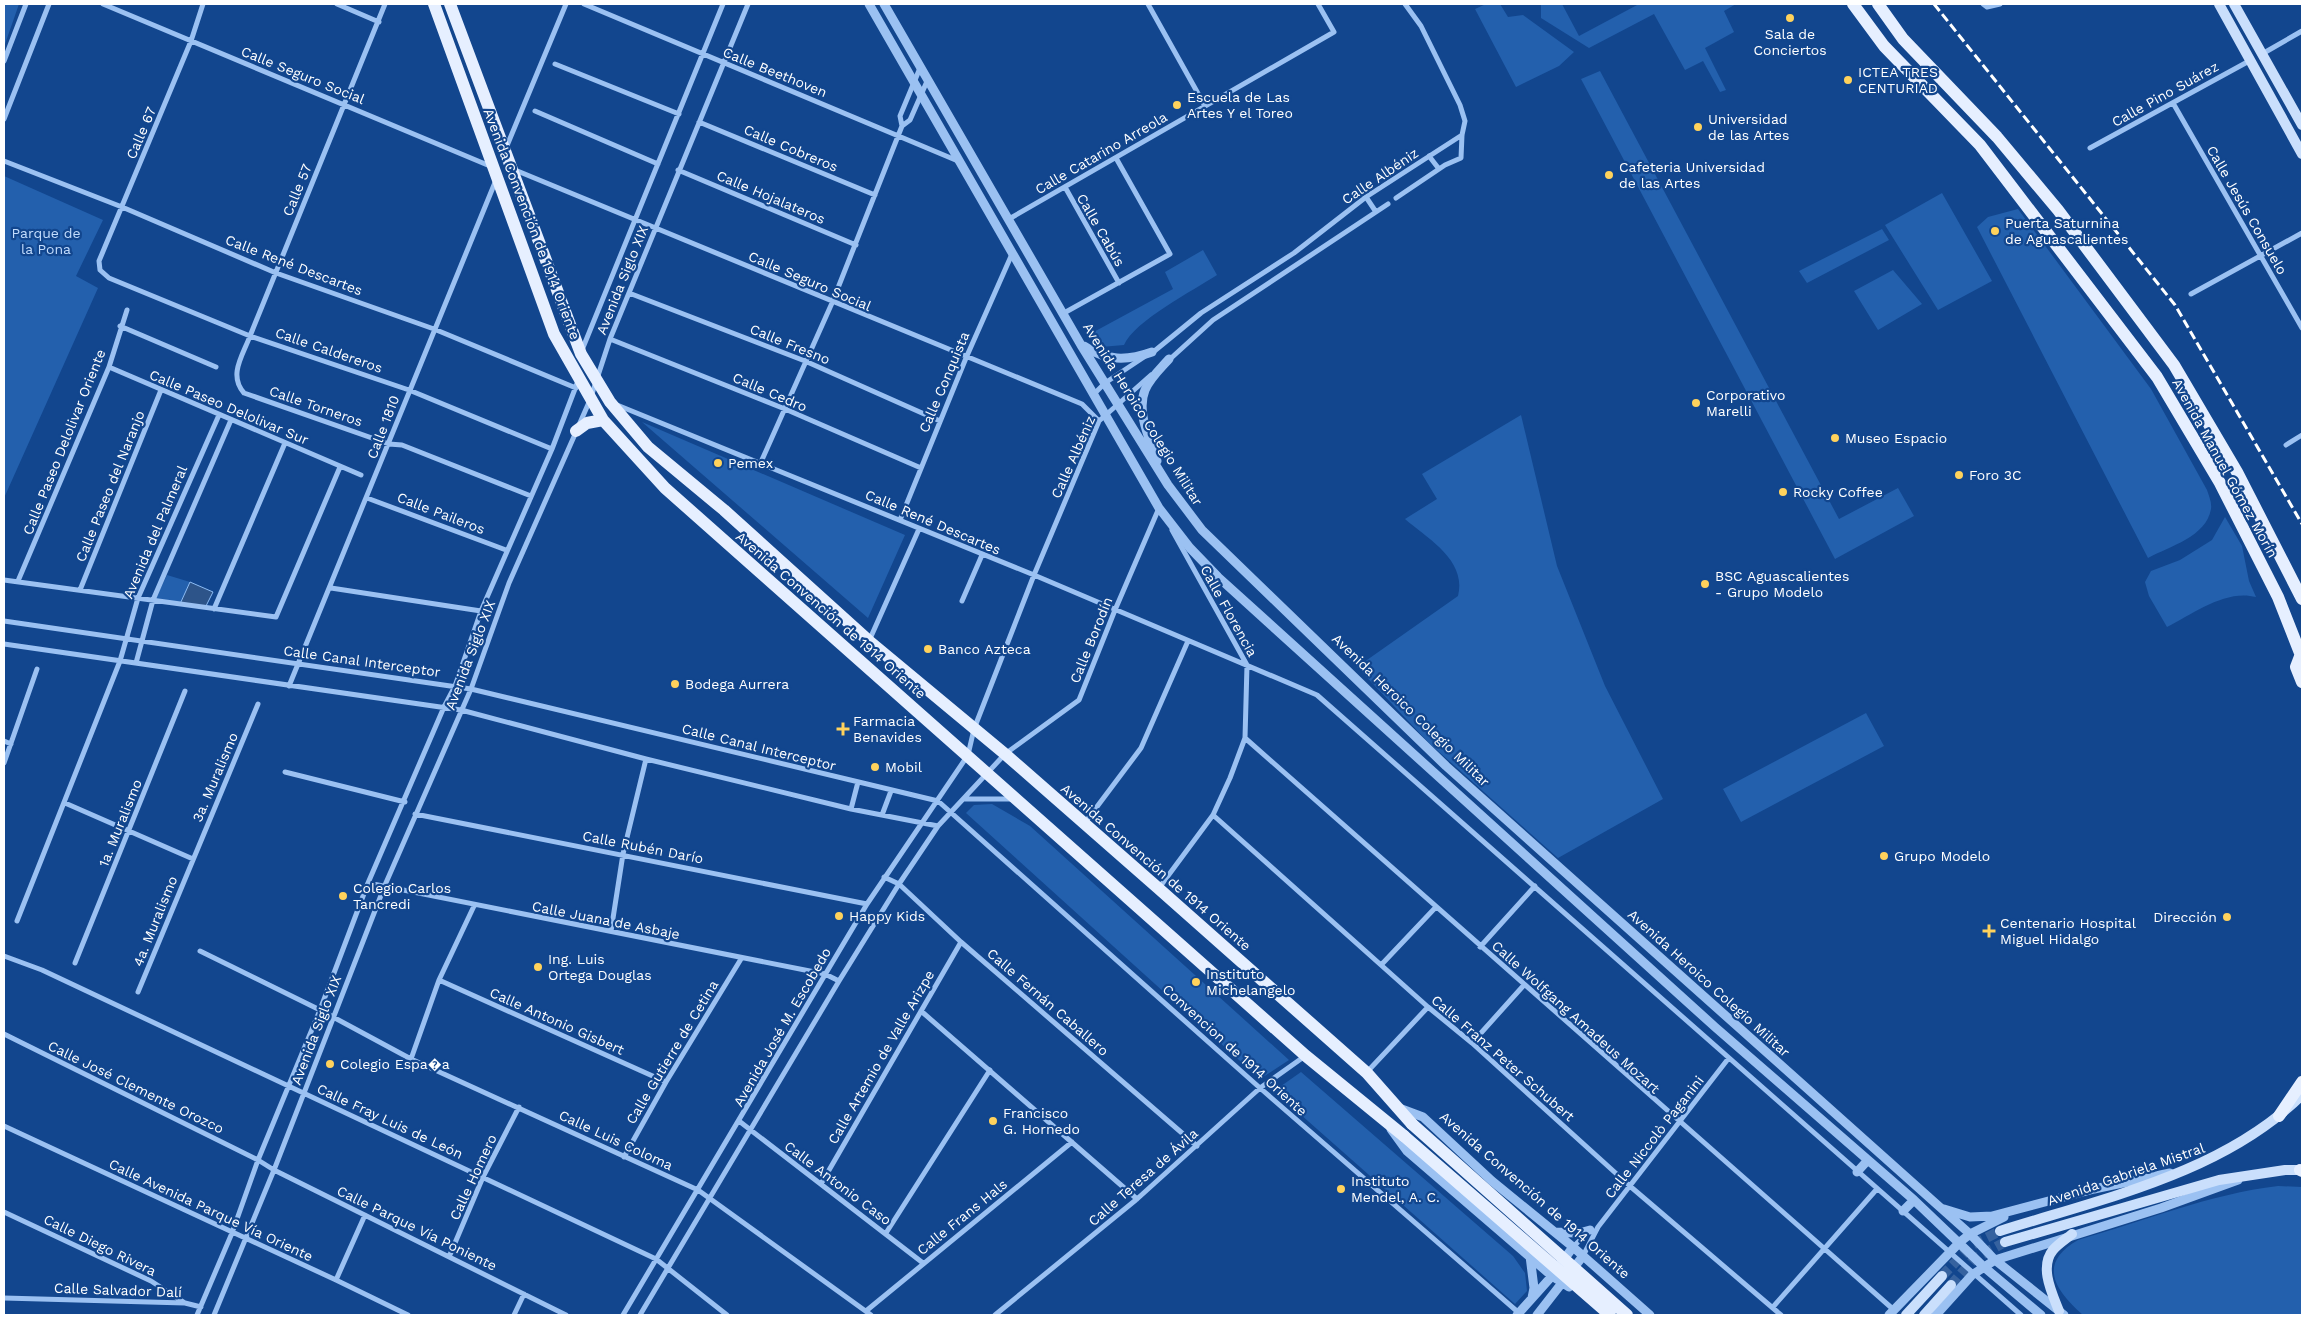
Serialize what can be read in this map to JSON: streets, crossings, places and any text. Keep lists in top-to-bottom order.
{
  "streets": {
    "main road": ["Avenida Convención de 1914 Oriente", "Avenida Manuel Gómez Morín", "Avenida Gabriela Mistral"],
    "street": [
      "Calle Beethoven",
      "Calle Seguro Social",
      "Calle Pino Suárez",
      "Calle 67",
      "Calle Cobreros",
      "Calle Catarino Arreola",
      "Calle Albéniz",
      "Calle 57",
      "Calle Hojalateros",
      "Calle Jesús Consuelo",
      "Calle Cabús",
      "Calle René Descartes",
      "Avenida Siglo XIX",
      "Calle Fresno",
      "Calle Caldereros",
      "Calle Conquista",
      "Calle Cedro",
      "Calle Torneros",
      "Calle Paseo Delolivar Sur",
      "Avenida Heroico Colegio Militar",
      "Calle 1810",
      "Calle Paseo Delolivar Oriente",
      "Calle Paseo del Naranjo",
      "Calle Paileros",
      "Avenida del Palmeral",
      "Calle Florencia",
      "Calle Borodín",
      "Calle Canal Interceptor",
      "3a. Muralismo",
      "1a. Muralismo",
      "Calle Rubén Darío",
      "Calle Juana de Asbaje",
      "4a. Muralismo",
      "Calle Fernán Caballero",
      "Calle Wolfgang Amadeus Mozart",
      "Calle Antonio Gisbert",
      "Avenida José M. Escobedo",
      "Convencion de 1914 Oriente",
      "Calle Gutierre de Cetina",
      "Calle Artemio de Valle Arizpe",
      "Calle Franz Peter Schubert",
      "Calle José Clemente Orozco",
      "Calle Fray Luis de León",
      "Calle Niccolò Paganini",
      "Calle Luis Coloma",
      "Calle Homero",
      "Calle Teresa de Ávila",
      "Calle Antonio Caso",
      "Calle Avenida Parque Vía Oriente",
      "Calle Frans Hals",
      "Calle Parque Vía Poniente",
      "Calle Diego Rivera",
      "Calle Salvador Dalí"
    ]
  },
  "crossings": [
    ["Calle Beethoven", "Avenida Siglo XIX"],
    ["Calle Beethoven", "Avenida Heroico Colegio Militar"],
    ["Calle Seguro Social", "Calle 67"],
    ["Calle Seguro Social", "Calle Albéniz"],
    ["Calle Seguro Social", "Calle 57"],
    ["Calle Seguro Social", "Avenida Convención de 1914 Oriente"],
    ["Calle Seguro Social", "Avenida Siglo XIX"],
    ["Calle Seguro Social", "Calle Conquista"],
    ["Calle Seguro Social", "Calle 1810"],
    ["Calle Pino Suárez", "Calle Jesús Consuelo"],
    ["Calle 67", "Calle René Descartes"],
    ["Calle 67", "Calle Caldereros"],
    ["Calle Cobreros", "Avenida Siglo XIX"],
    ["Calle Catarino Arreola", "Calle Cabús"],
    ["Calle Catarino Arreola", "Avenida Heroico Colegio Militar"],
    ["Calle Albéniz", "Avenida Convención de 1914 Oriente"],
    ["Calle Albéniz", "Calle René Descartes"],
    ["Calle Albéniz", "Avenida Heroico Colegio Militar"],
    ["Calle Albéniz", "Avenida José M. Escobedo"],
    ["Calle 57", "Calle René Descartes"],
    ["Calle 57", "Calle Caldereros"],
    ["Calle 57", "Calle Torneros"],
    ["Calle Hojalateros", "Avenida Siglo XIX"],
    ["Avenida Convención de 1914 Oriente", "Calle René Descartes"],
    ["Avenida Convención de 1914 Oriente", "Avenida Siglo XIX"],
    ["Avenida Convención de 1914 Oriente", "Calle 1810"],
    ["Avenida Convención de 1914 Oriente", "Calle Florencia"],
    ["Avenida Convención de 1914 Oriente", "Calle Borodín"],
    ["Avenida Convención de 1914 Oriente", "Avenida José M. Escobedo"],
    ["Avenida Convención de 1914 Oriente", "Calle Niccolò Paganini"],
    ["Avenida Convención de 1914 Oriente", "Calle Teresa de Ávila"],
    ["Calle René Descartes", "Avenida Siglo XIX"],
    ["Calle René Descartes", "Calle Conquista"],
    ["Calle René Descartes", "Calle 1810"],
    ["Calle René Descartes", "Calle Florencia"],
    ["Calle René Descartes", "Calle Borodín"],
    ["Avenida Siglo XIX", "Calle Fresno"],
    ["Avenida Siglo XIX", "Calle Caldereros"],
    ["Avenida Siglo XIX", "Calle Cedro"],
    ["Avenida Siglo XIX", "Calle Torneros"],
    ["Avenida Siglo XIX", "Calle Paileros"],
    ["Avenida Siglo XIX", "Calle Canal Interceptor"],
    ["Avenida Siglo XIX", "Calle Rubén Darío"],
    ["Avenida Siglo XIX", "Calle Juana de Asbaje"],
    ["Avenida Siglo XIX", "Calle José Clemente Orozco"],
    ["Avenida Siglo XIX", "Calle Fray Luis de León"],
    ["Avenida Siglo XIX", "Calle Luis Coloma"],
    ["Avenida Siglo XIX", "Calle Avenida Parque Vía Oriente"],
    ["Avenida Siglo XIX", "Calle Parque Vía Poniente"],
    ["Avenida Siglo XIX", "Calle Salvador Dalí"],
    ["Calle Fresno", "Calle Conquista"],
    ["Calle Caldereros", "Calle 1810"],
    ["Calle Conquista", "Calle Cedro"],
    ["Calle Conquista", "Avenida Heroico Colegio Militar"],
    ["Calle Torneros", "Calle 1810"],
    ["Calle Paseo Delolivar Sur", "Calle Paseo Delolivar Oriente"],
    ["Calle Paseo Delolivar Sur", "Calle Paseo del Naranjo"],
    ["Calle Paseo Delolivar Sur", "Avenida del Palmeral"],
    ["Avenida Heroico Colegio Militar", "Calle Florencia"],
    ["Avenida Heroico Colegio Militar", "Calle Borodín"],
    ["Avenida Heroico Colegio Militar", "Avenida Gabriela Mistral"],
    ["Calle 1810", "Calle Paileros"],
    ["Calle 1810", "Calle Canal Interceptor"],
    ["Avenida del Palmeral", "Calle Canal Interceptor"],
    ["Calle Florencia", "Calle Borodín"],
    ["Calle Florencia", "Calle Wolfgang Amadeus Mozart"],
    ["Calle Florencia", "Calle Franz Peter Schubert"],
    ["Calle Borodín", "Avenida José M. Escobedo"],
    ["Calle Canal Interceptor", "Avenida José M. Escobedo"],
    ["Calle Canal Interceptor", "Convencion de 1914 Oriente"],
    ["3a. Muralismo", "4a. Muralismo"],
    ["Calle Rubén Darío", "Avenida José M. Escobedo"],
    ["Calle Juana de Asbaje", "Avenida José M. Escobedo"],
    ["Calle Juana de Asbaje", "Calle Gutierre de Cetina"],
    ["Calle Fernán Caballero", "Avenida José M. Escobedo"],
    ["Calle Fernán Caballero", "Calle Artemio de Valle Arizpe"],
    ["Calle Fernán Caballero", "Calle Teresa de Ávila"],
    ["Calle Wolfgang Amadeus Mozart", "Calle Niccolò Paganini"],
    ["Calle Antonio Gisbert", "Calle Gutierre de Cetina"],
    ["Avenida José M. Escobedo", "Convencion de 1914 Oriente"],
    ["Avenida José M. Escobedo", "Calle Fray Luis de León"],
    ["Avenida José M. Escobedo", "Calle Luis Coloma"],
    ["Avenida José M. Escobedo", "Calle Antonio Caso"],
    ["Convencion de 1914 Oriente", "Calle Teresa de Ávila"],
    ["Calle Gutierre de Cetina", "Calle Luis Coloma"],
    ["Calle Artemio de Valle Arizpe", "Calle Antonio Caso"],
    ["Calle Franz Peter Schubert", "Calle Niccolò Paganini"],
    ["Calle José Clemente Orozco", "Calle Parque Vía Poniente"],
    ["Calle Fray Luis de León", "Calle Homero"],
    ["Calle Luis Coloma", "Calle Homero"],
    ["Calle Luis Coloma", "Calle Frans Hals"],
    ["Calle Homero", "Calle Parque Vía Poniente"],
    ["Calle Antonio Caso", "Calle Frans Hals"],
    ["Calle Diego Rivera", "Calle Salvador Dalí"]
  ],
  "parks": ["Parque de la Pona"],
  "places": {
    "other": [
      "Sala de Conciertos",
      "ICTEA TRES CENTURIAD",
      "Escuela de Las Artes Y el Toreo",
      "Universidad de las Artes",
      "Cafeteria Universidad de las Artes",
      "Puerta Saturnina de Aguascalientes",
      "Corporativo Marelli",
      "Museo Espacio",
      "Pemex",
      "Foro 3C",
      "Rocky Coffee",
      "BSC Aguascalientes - Grupo Modelo",
      "Banco Azteca",
      "Bodega Aurrera",
      "Mobil",
      "Grupo Modelo",
      "Colegio Carlos Tancredi",
      "Happy Kids",
      "Dirección",
      "Ing. Luis Ortega Douglas",
      "Instituto Michelangelo",
      "Colegio Espa�a",
      "Francisco G. Hornedo",
      "Instituto Mendel, A. C."
    ],
    "health": ["Farmacia Benavides", "Centenario Hospital Miguel Hidalgo"]
  }
}
